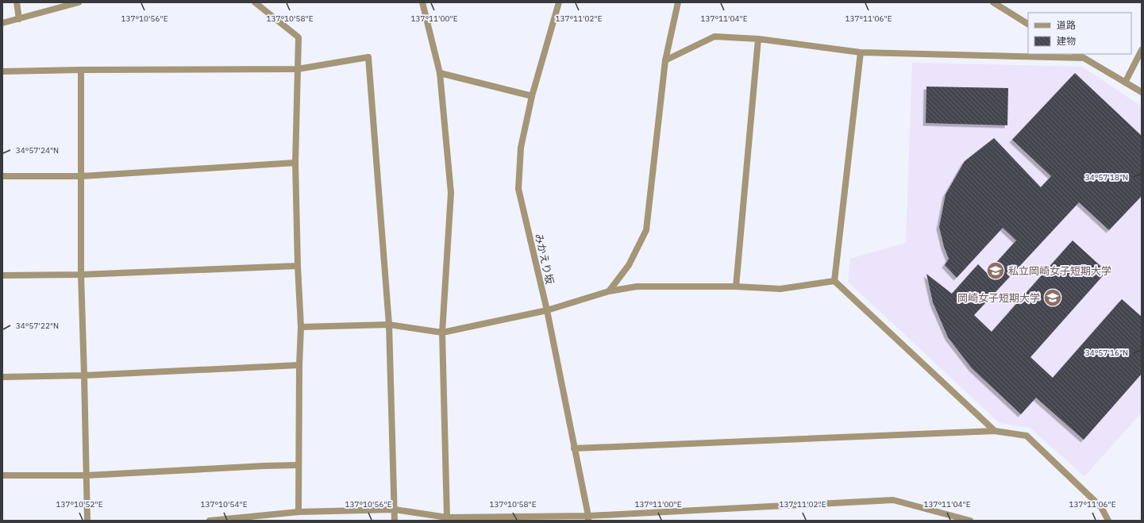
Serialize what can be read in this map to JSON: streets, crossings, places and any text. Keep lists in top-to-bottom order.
{
  "streets": {
    "street": ["みかえり坂"]
  },
  "places": {
    "school or university": ["私立岡崎女子短期大学", "岡崎女子短期大学"]
  },
  "legend": ["道路", "建物"],
  "coordinates": [
    "137°10'56\"E",
    "137°10'58\"E",
    "137°11'00\"E",
    "137°11'02\"E",
    "137°11'04\"E",
    "137°11'06\"E",
    "34°57'24\"N",
    "34°57'18\"N",
    "34°57'22\"N",
    "34°57'16\"N",
    "137°10'52\"E",
    "137°10'54\"E"
  ]
}
